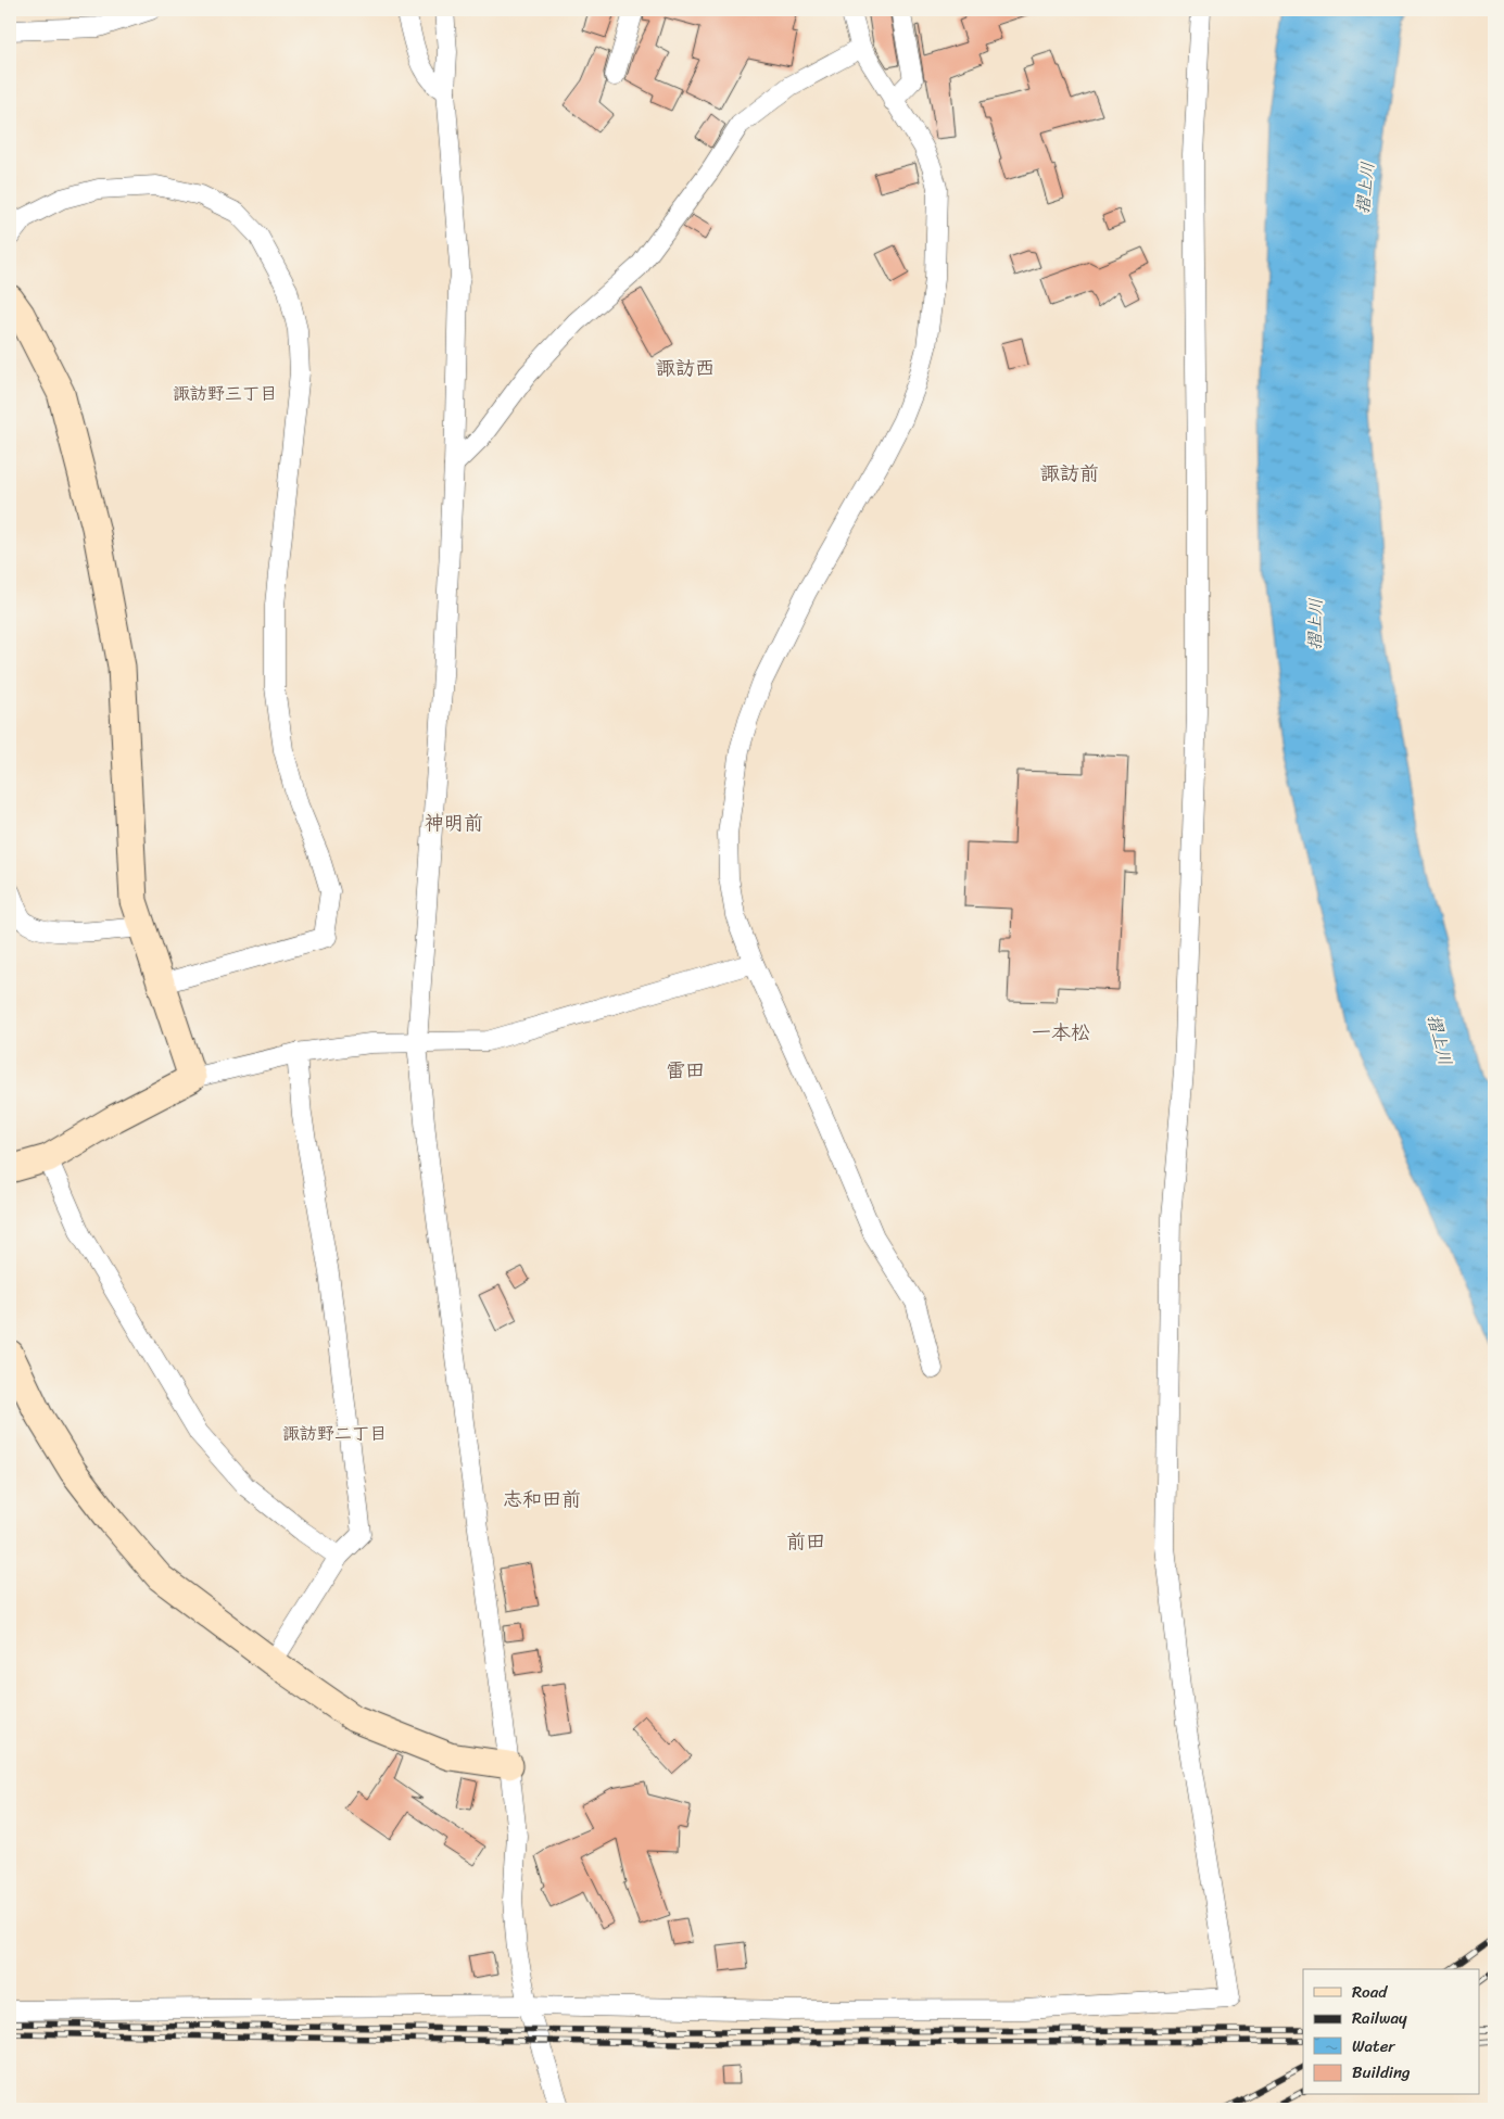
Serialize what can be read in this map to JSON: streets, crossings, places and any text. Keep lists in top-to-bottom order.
{
  "districts": [
    "諏訪西",
    "諏訪野三丁目",
    "諏訪前",
    "神明前",
    "一本松",
    "雷田",
    "諏訪野二丁目",
    "志和田前",
    "前田"
  ],
  "water": ["摺上川"],
  "legend": [
    "Road",
    "Railway",
    "Water",
    "Building"
  ]
}
